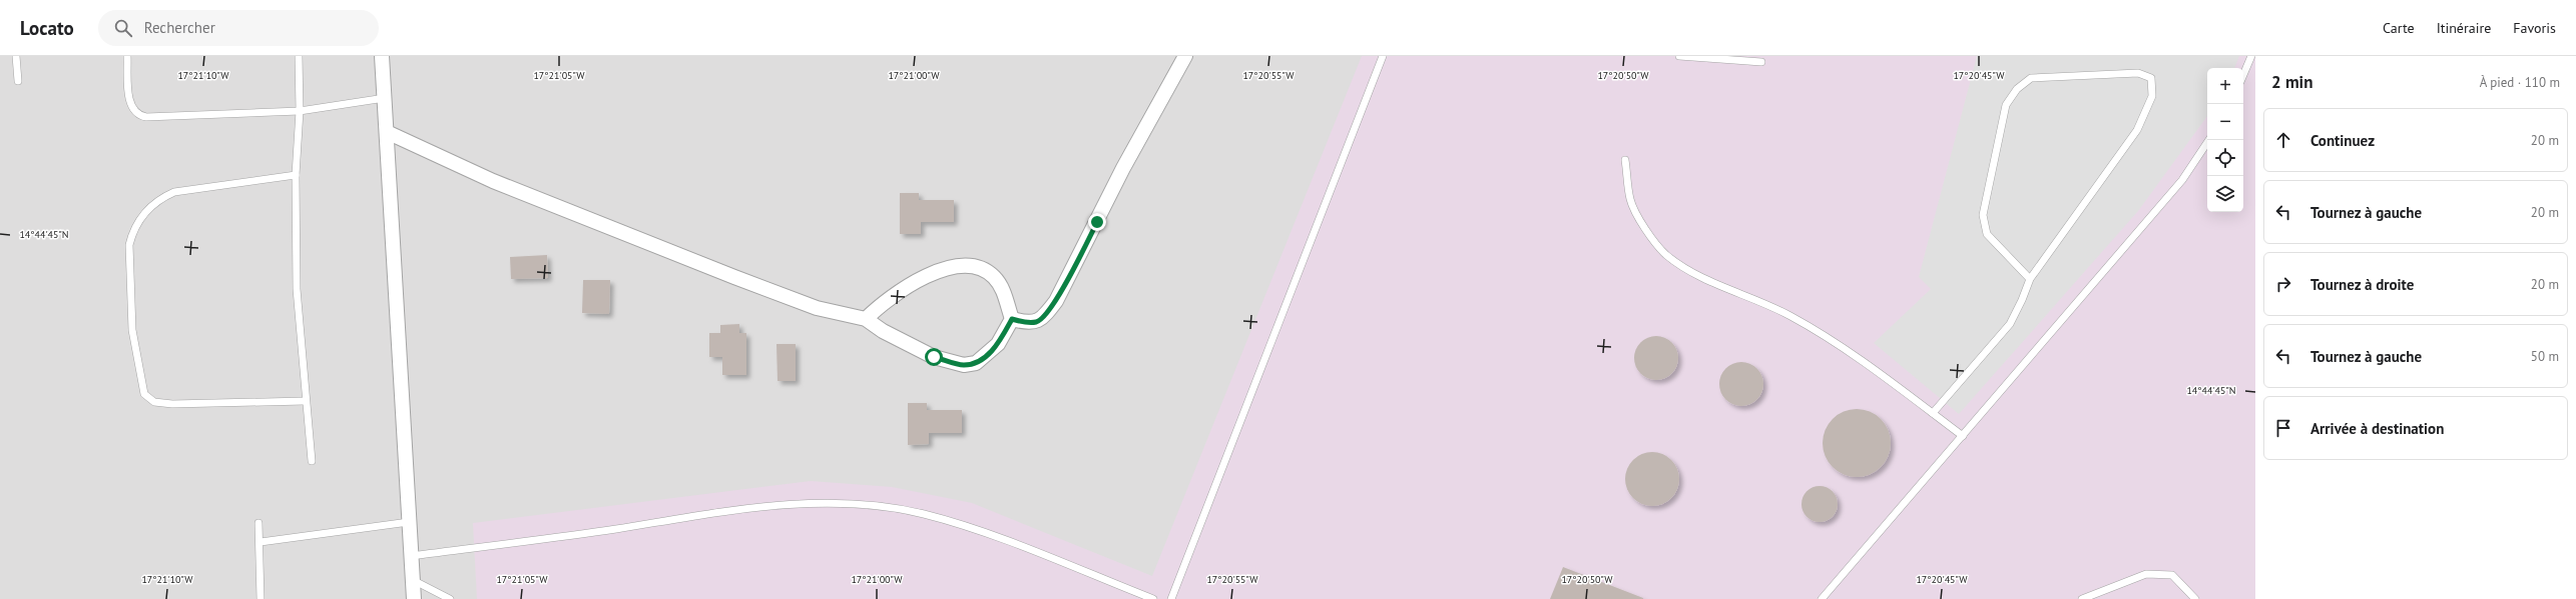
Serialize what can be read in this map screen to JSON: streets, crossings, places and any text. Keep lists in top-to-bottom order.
{
  "page": {
    "header": "Locato",
    "search": "Rechercher",
    "nav": ["Carte", "Itinéraire", "Favoris"],
    "heading": ["2 min", "À pied · 110 m"],
    "map_buttons": ["+", "−"],
    "list": [
      ["Continuez", "20 m"],
      ["Tournez à gauche", "20 m"],
      ["Tournez à droite", "20 m"],
      ["Tournez à gauche", "50 m"],
      "Arrivée à destination"
    ]
  },
  "coordinates": [
    "17°21'10\"W",
    "17°21'05\"W",
    "17°21'00\"W",
    "17°20'55\"W",
    "17°20'50\"W",
    "17°20'45\"W",
    "14°44'45\"N"
  ]
}
